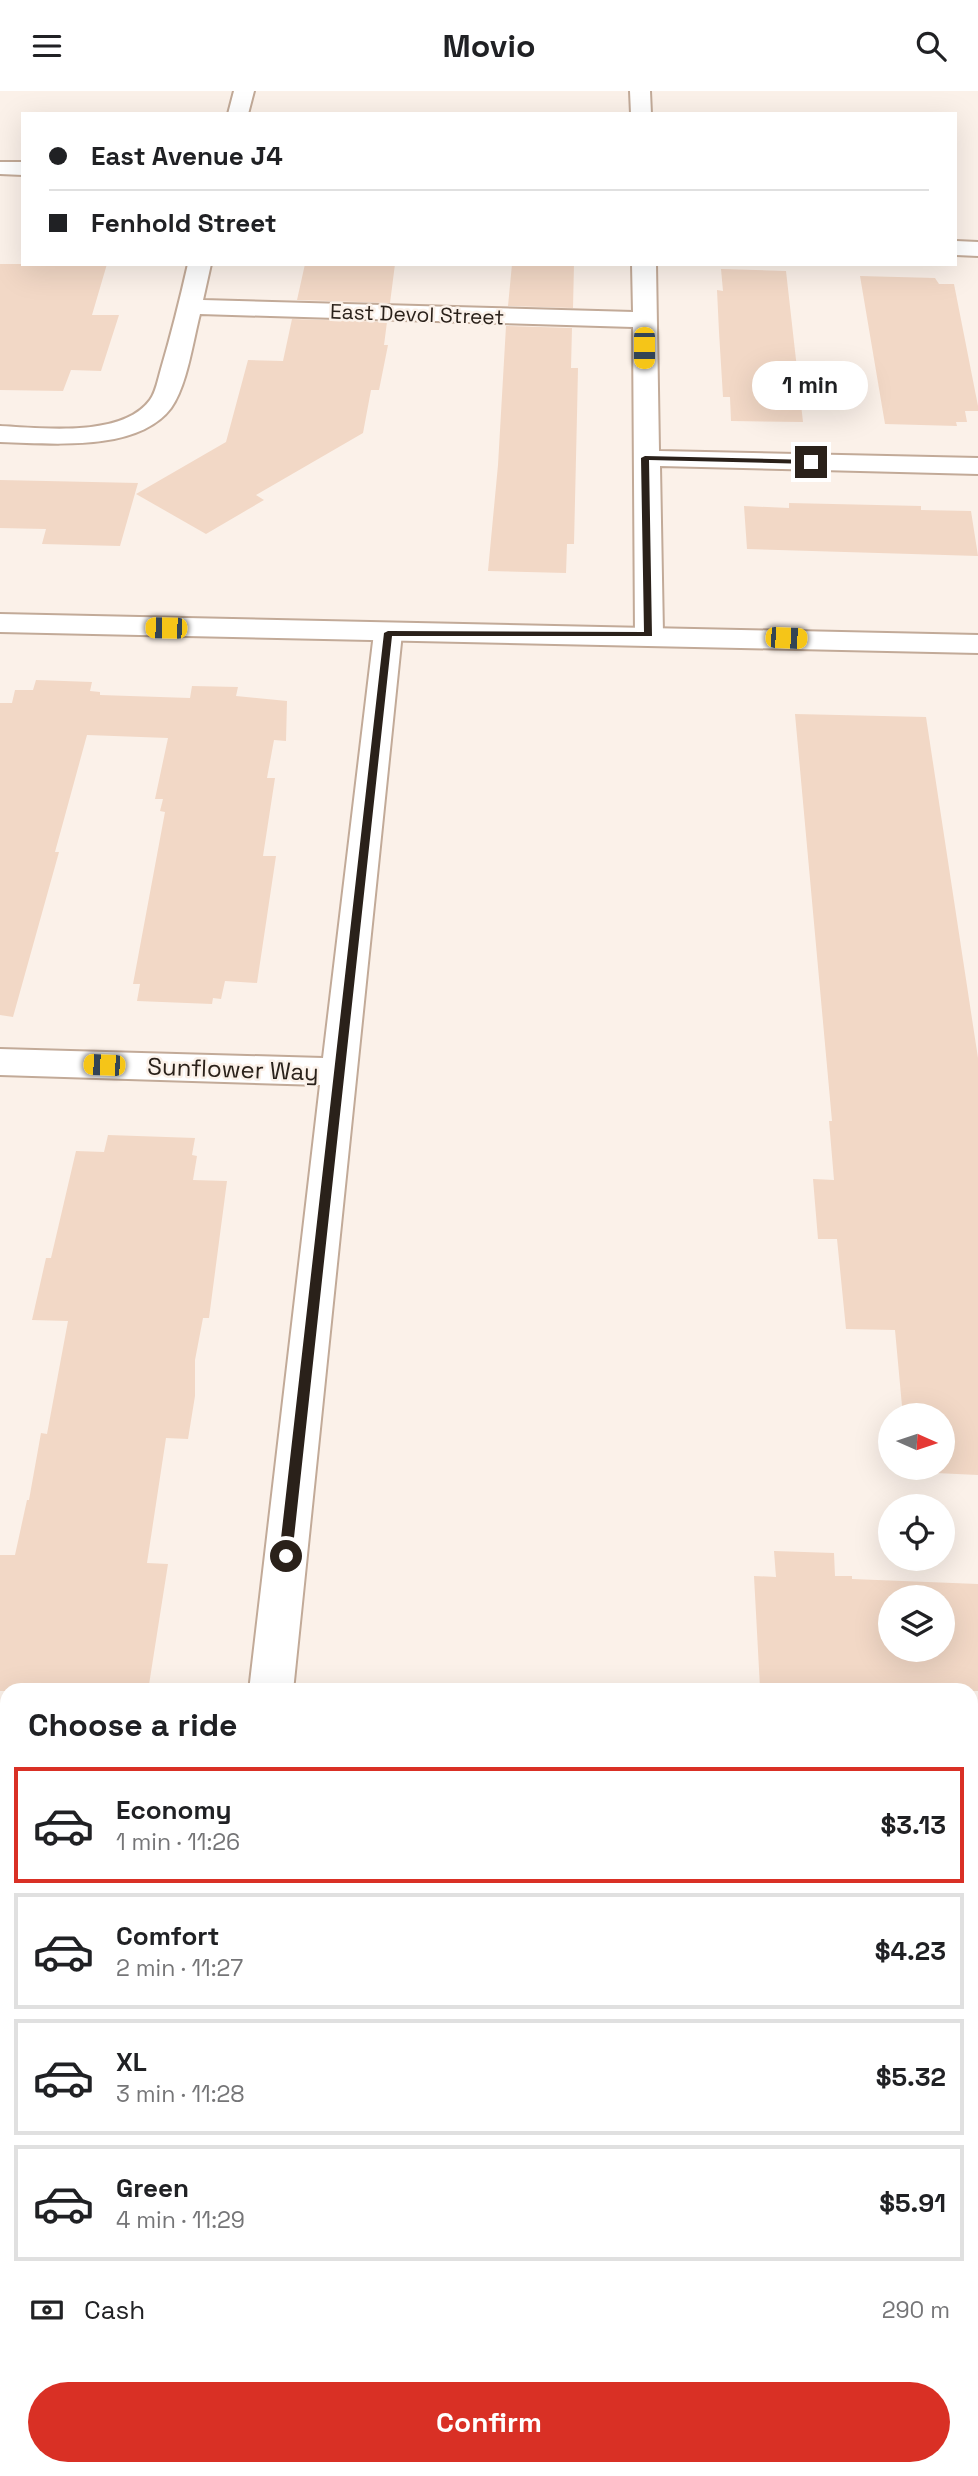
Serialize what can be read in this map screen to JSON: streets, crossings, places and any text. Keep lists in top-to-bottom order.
{
  "streets": {
    "street": ["East Devol Street", "Sunflower Way"]
  },
  "north": "right",
  "page": {
    "header": "Movio",
    "banner": ["East Avenue J4", "Fenhold Street"],
    "bubble": "1 min",
    "heading": "Choose a ride",
    "list": [
      {
        "name": "Economy",
        "note": "1 min · 11:26",
        "value": "$3.13"
      },
      {
        "name": "Comfort",
        "note": "2 min · 11:27",
        "value": "$4.23"
      },
      {
        "name": "XL",
        "note": "3 min · 11:28",
        "value": "$5.32"
      },
      {
        "name": "Green",
        "note": "4 min · 11:29",
        "value": "$5.91"
      }
    ],
    "pay": ["Cash", "290 m"],
    "buttons": "Confirm"
  }
}
